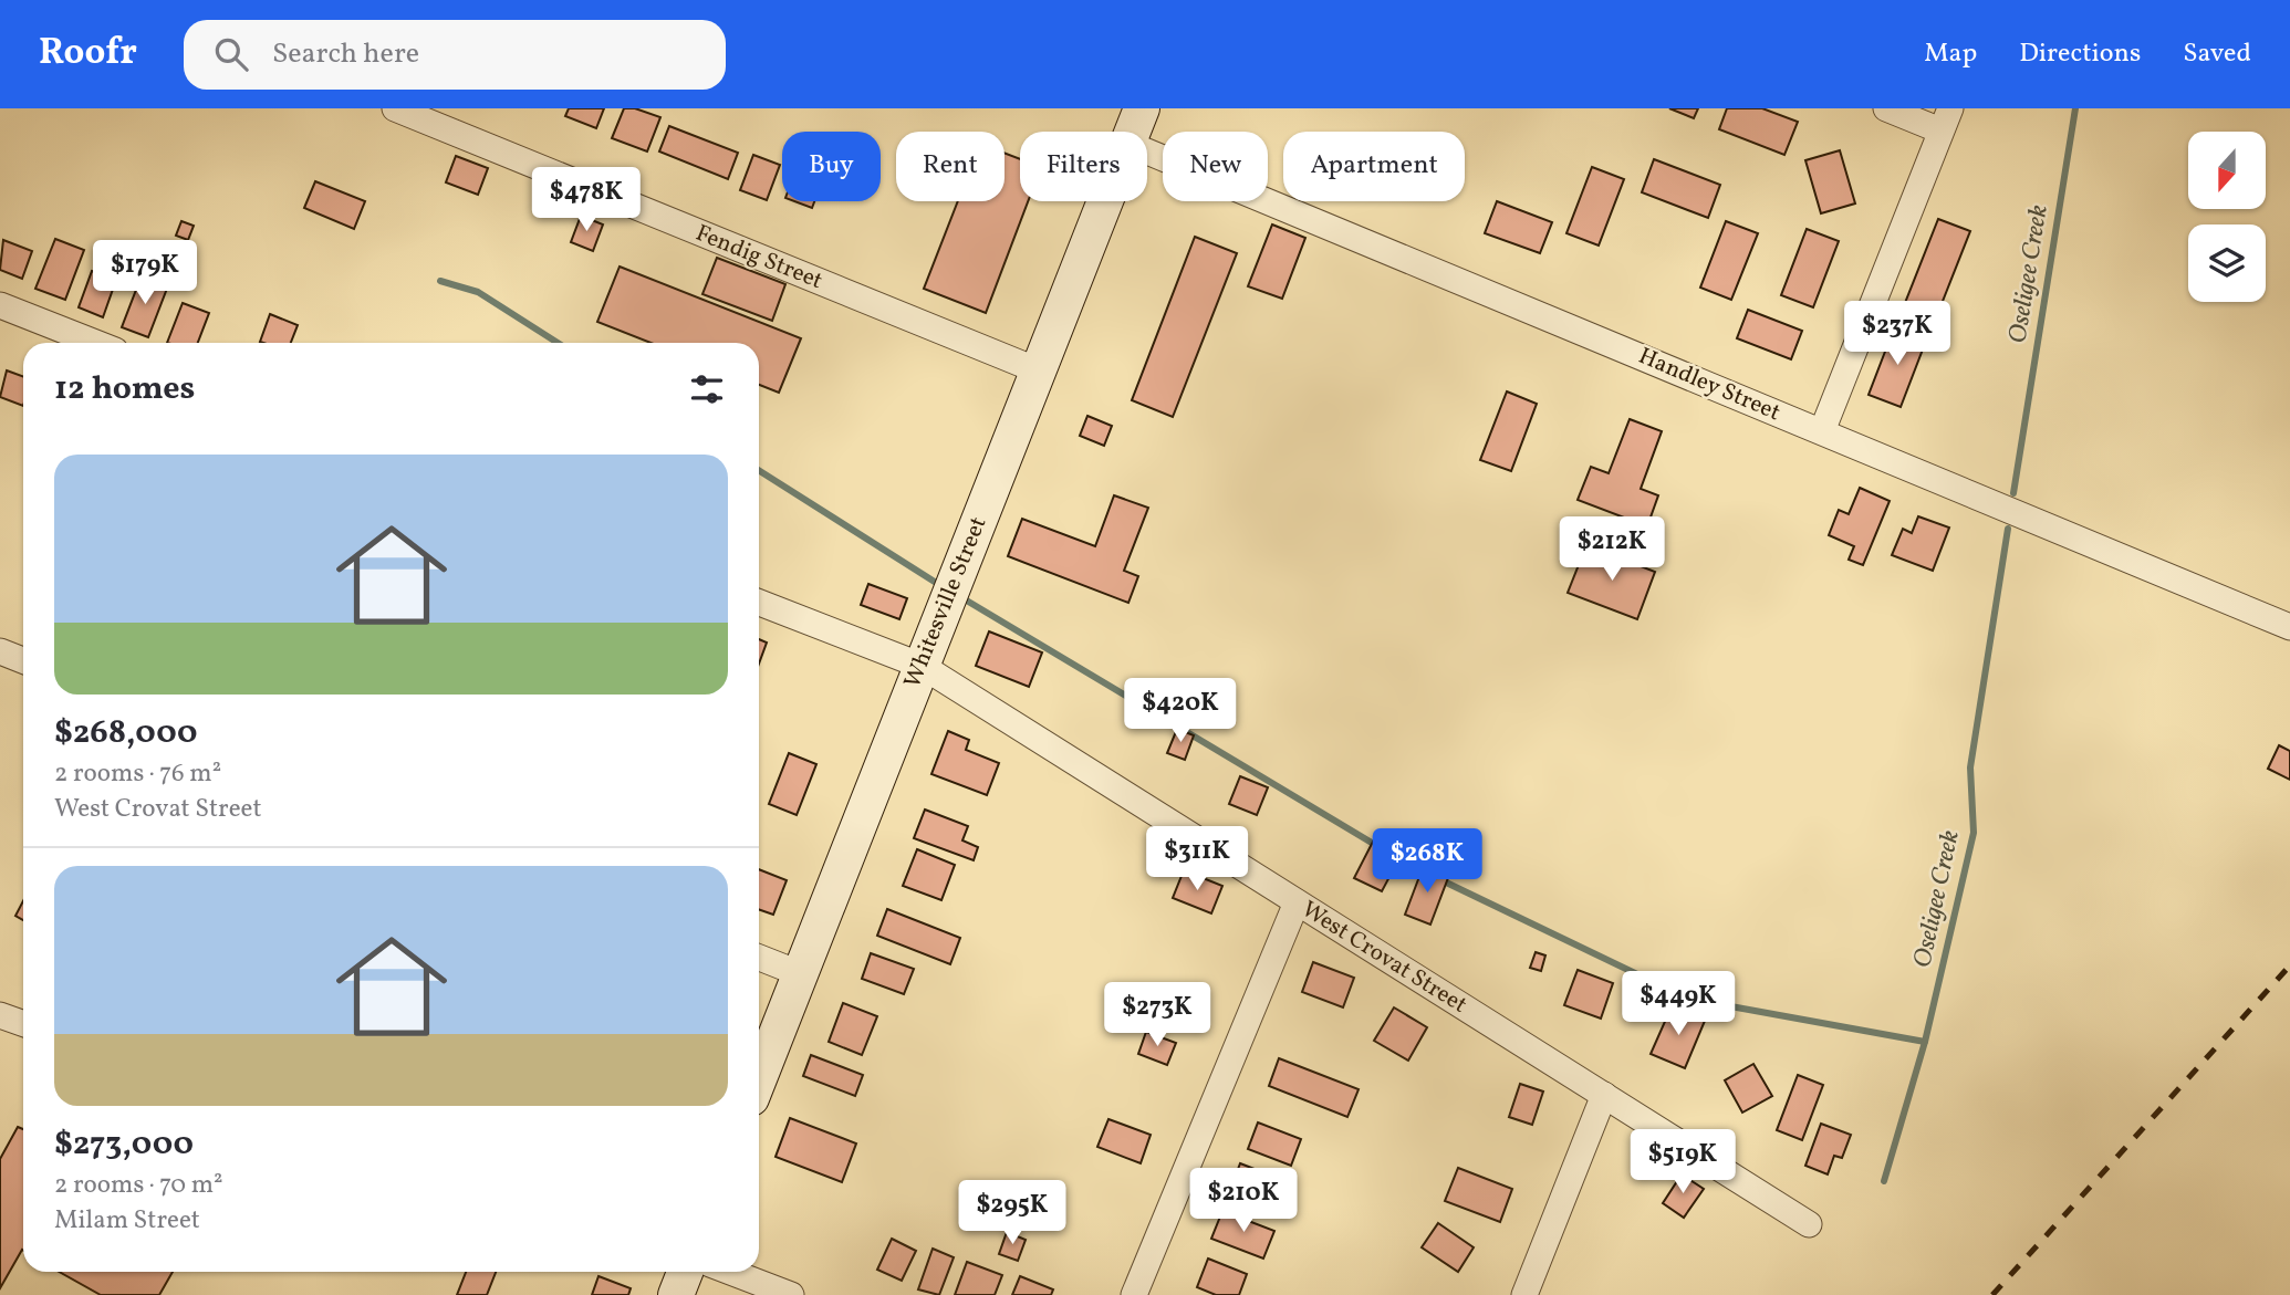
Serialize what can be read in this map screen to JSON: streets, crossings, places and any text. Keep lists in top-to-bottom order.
{
  "streets": {
    "main road": ["Whitesville Street"],
    "street": ["Fendig Street", "Handley Street", "West Crovat Street"]
  },
  "crossings": [
    ["Fendig Street", "Whitesville Street"],
    ["Whitesville Street", "West Crovat Street"]
  ],
  "water": ["Oseligee Creek"],
  "north": "bottom",
  "page": {
    "header": "Roofr",
    "search": "Search here",
    "nav": ["Map", "Directions", "Saved"],
    "chip": [
      "Buy",
      "Rent",
      "Filters",
      "New",
      "Apartment"
    ],
    "price": [
      "$478K",
      "$179K",
      "$237K",
      "$212K",
      "$420K",
      "$311K",
      "$268K",
      "$449K",
      "$273K",
      "$519K",
      "$210K",
      "$295K"
    ],
    "heading": "12 homes",
    "list": [
      {
        "name": "$268,000",
        "note": "2 rooms · 76 m² · West Crovat Street"
      },
      {
        "name": "$273,000",
        "note": "2 rooms · 70 m² · Milam Street"
      }
    ]
  }
}
